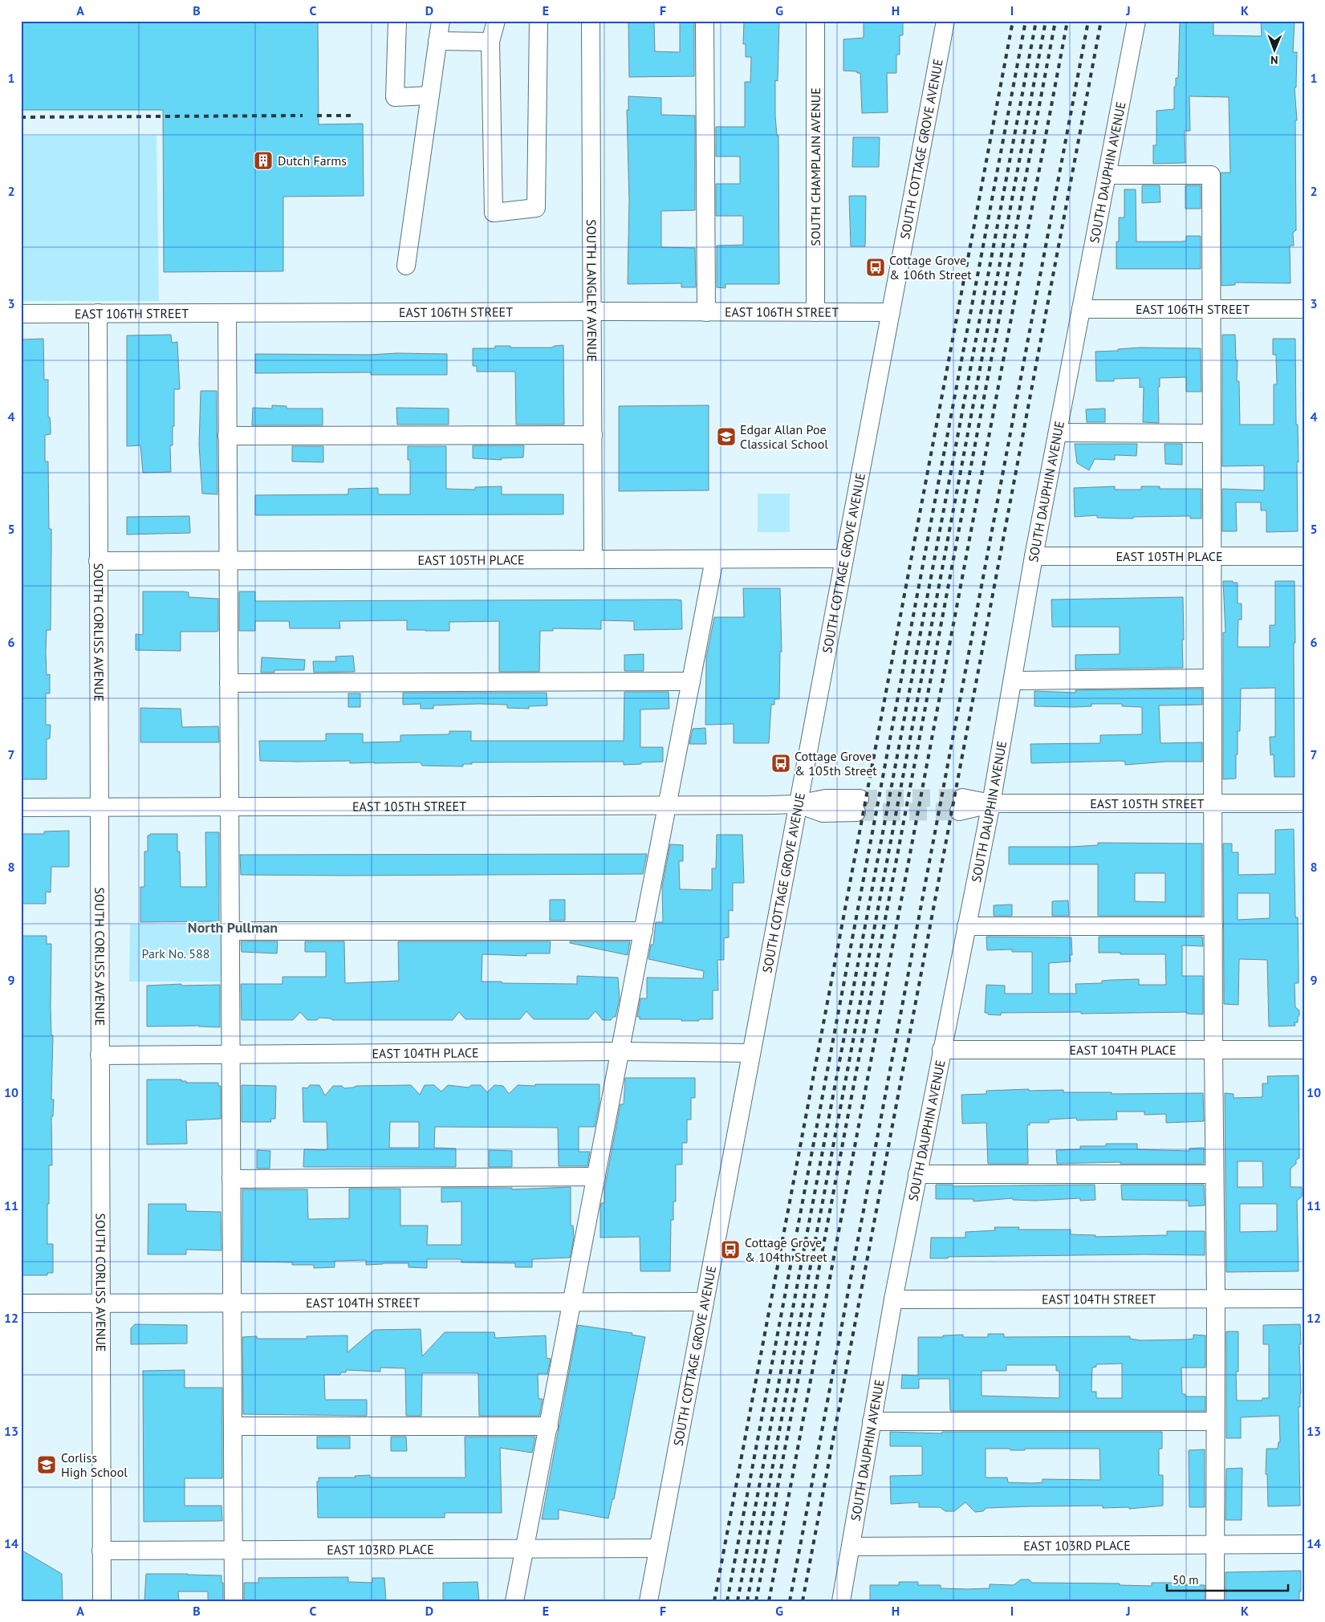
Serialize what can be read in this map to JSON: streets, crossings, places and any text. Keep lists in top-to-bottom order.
{
  "streets": {
    "street": [
      "SOUTH COTTAGE GROVE AVENUE",
      "SOUTH CHAMPLAIN AVENUE",
      "SOUTH DAUPHIN AVENUE",
      "SOUTH LANGLEY AVENUE",
      "EAST 106TH STREET",
      "EAST 105TH PLACE",
      "SOUTH CORLISS AVENUE",
      "EAST 105TH STREET",
      "EAST 104TH PLACE",
      "EAST 104TH STREET",
      "EAST 103RD PLACE"
    ]
  },
  "crossings": [
    ["SOUTH COTTAGE GROVE AVENUE", "EAST 106TH STREET"],
    ["SOUTH COTTAGE GROVE AVENUE", "EAST 105TH PLACE"],
    ["SOUTH COTTAGE GROVE AVENUE", "EAST 105TH STREET"],
    ["SOUTH COTTAGE GROVE AVENUE", "EAST 104TH PLACE"],
    ["SOUTH COTTAGE GROVE AVENUE", "EAST 104TH STREET"],
    ["SOUTH COTTAGE GROVE AVENUE", "EAST 103RD PLACE"],
    ["SOUTH CHAMPLAIN AVENUE", "EAST 106TH STREET"],
    ["SOUTH DAUPHIN AVENUE", "EAST 106TH STREET"],
    ["SOUTH DAUPHIN AVENUE", "EAST 105TH PLACE"],
    ["SOUTH DAUPHIN AVENUE", "EAST 105TH STREET"],
    ["SOUTH DAUPHIN AVENUE", "EAST 104TH PLACE"],
    ["SOUTH DAUPHIN AVENUE", "EAST 104TH STREET"],
    ["SOUTH DAUPHIN AVENUE", "EAST 103RD PLACE"],
    ["SOUTH LANGLEY AVENUE", "EAST 106TH STREET"],
    ["SOUTH LANGLEY AVENUE", "EAST 105TH PLACE"],
    ["EAST 106TH STREET", "SOUTH CORLISS AVENUE"],
    ["EAST 105TH PLACE", "SOUTH CORLISS AVENUE"],
    ["SOUTH CORLISS AVENUE", "EAST 105TH STREET"],
    ["SOUTH CORLISS AVENUE", "EAST 104TH PLACE"],
    ["SOUTH CORLISS AVENUE", "EAST 104TH STREET"],
    ["SOUTH CORLISS AVENUE", "EAST 103RD PLACE"]
  ],
  "districts": ["North Pullman"],
  "parks": ["Park No. 588"],
  "places": {
    "building": ["Dutch Farms"],
    "bus stop": ["Cottage Grove & 106th Street", "Cottage Grove & 105th Street", "Cottage Grove & 104th Street"],
    "school or university": ["Edgar Allan Poe Classical School", "Corliss High School"]
  },
  "scale_bar": "50 m",
  "north": "bottom",
  "grid": {
    "columns": [
      "A",
      "B",
      "C",
      "D",
      "E",
      "F",
      "G",
      "H",
      "I",
      "J",
      "K"
    ],
    "rows": [
      "1",
      "2",
      "3",
      "4",
      "5",
      "6",
      "7",
      "8",
      "9",
      "10",
      "11",
      "12",
      "13",
      "14"
    ]
  }
}
